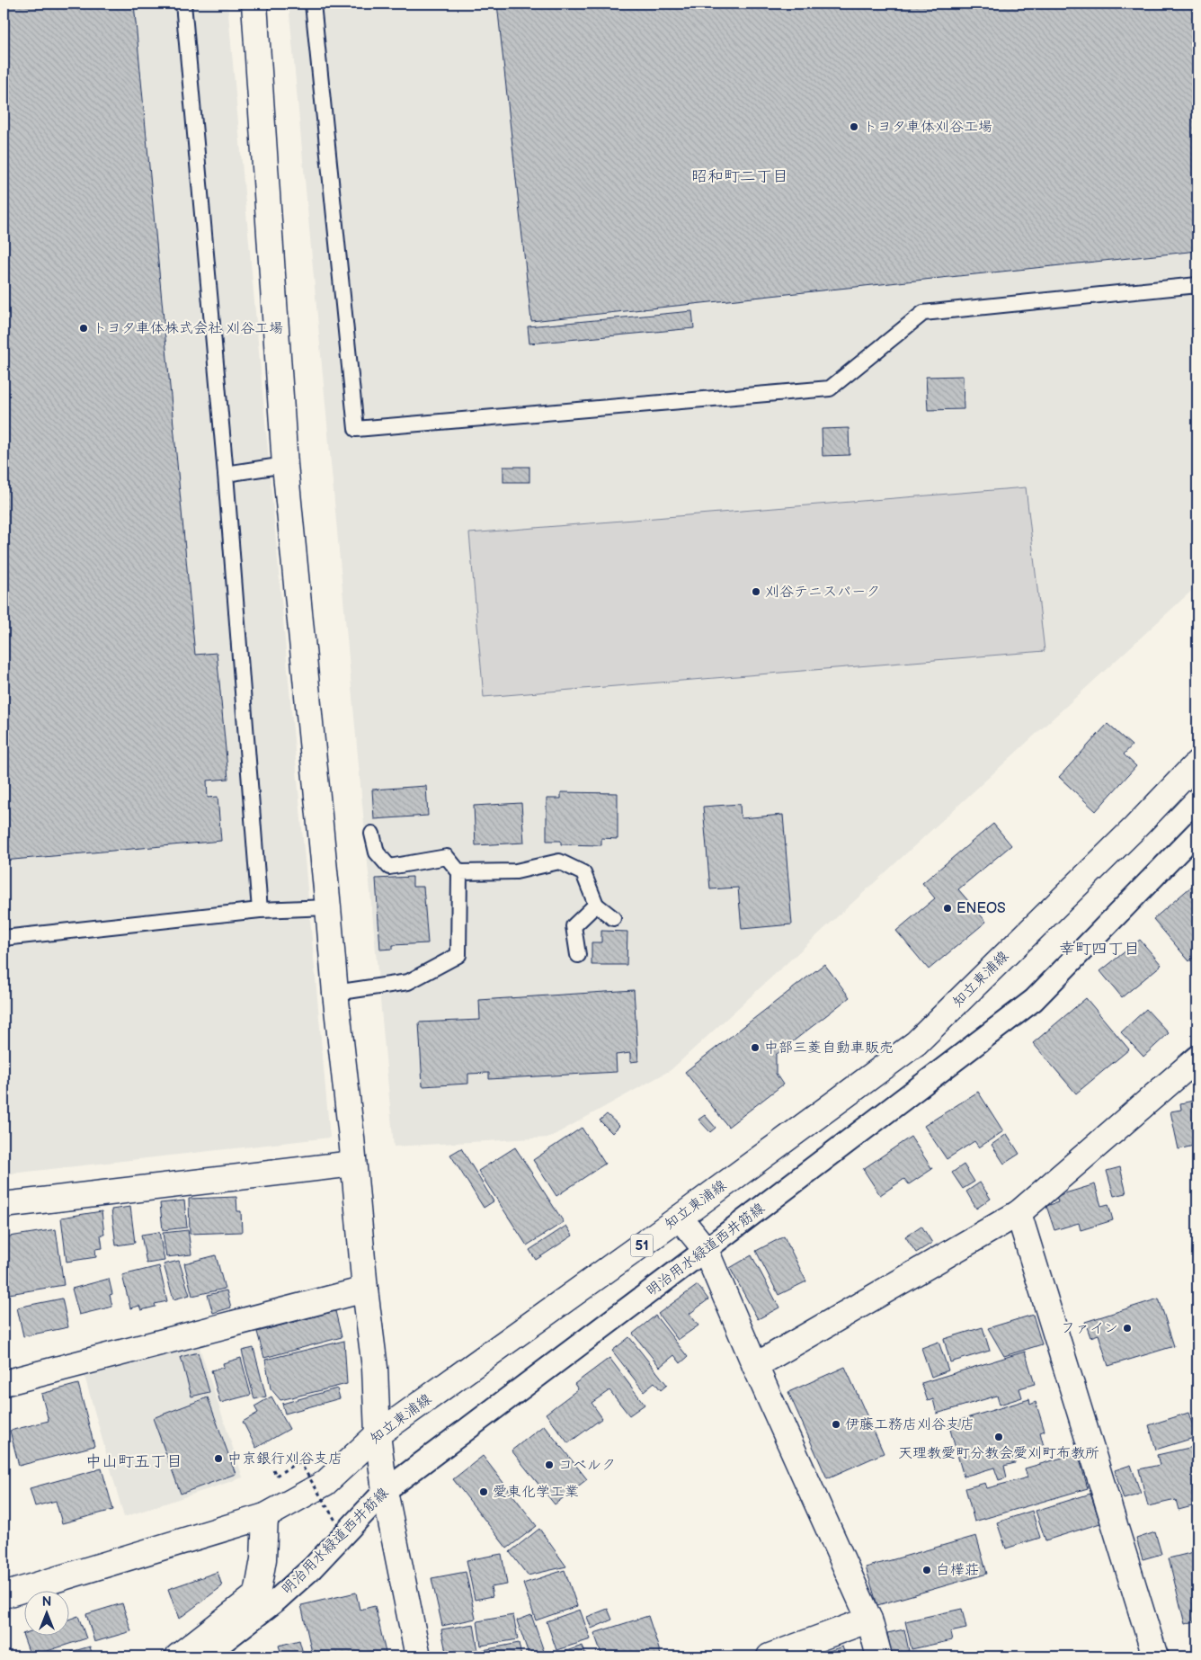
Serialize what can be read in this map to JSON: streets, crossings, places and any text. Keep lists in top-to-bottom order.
{
  "streets": {
    "street": ["知立東浦線", "51", "明治用水緑道西井筋線"]
  },
  "districts": ["昭和町二丁目", "幸町四丁目", "中山町五丁目"],
  "places": [
    "トヨタ車体刈谷工場",
    "トヨタ車体株式会社 刈谷工場",
    "刈谷テニスパーク",
    "ENEOS",
    "中部三菱自動車販売",
    "ファイン",
    "伊藤工務店刈谷支店",
    "天理教愛町分教会愛刈町布教所",
    "中京銀行刈谷支店",
    "コベルク",
    "愛東化学工業",
    "白樺荘"
  ],
  "north": "top"
}
